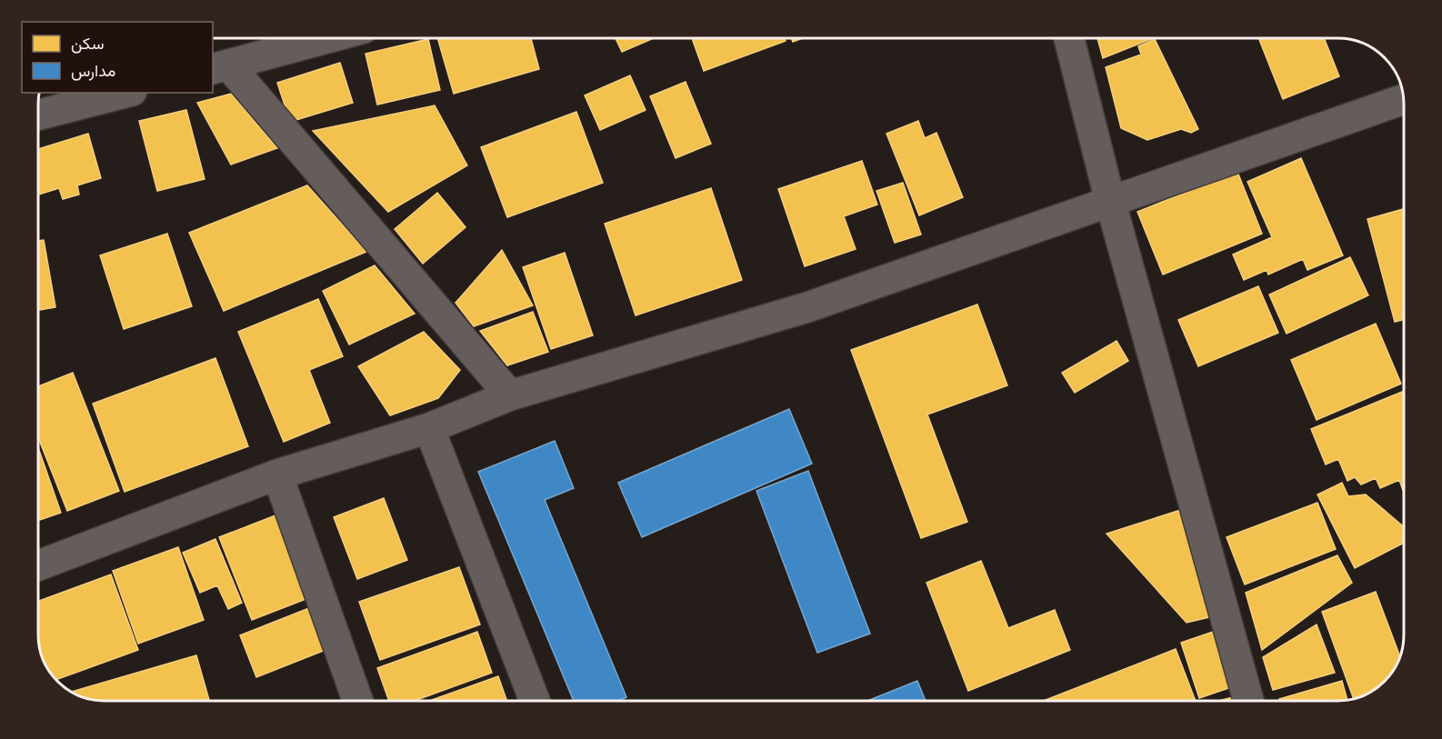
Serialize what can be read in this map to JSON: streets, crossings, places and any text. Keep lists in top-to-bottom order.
{
  "legend": ["سكن", "مدارس"]
}
